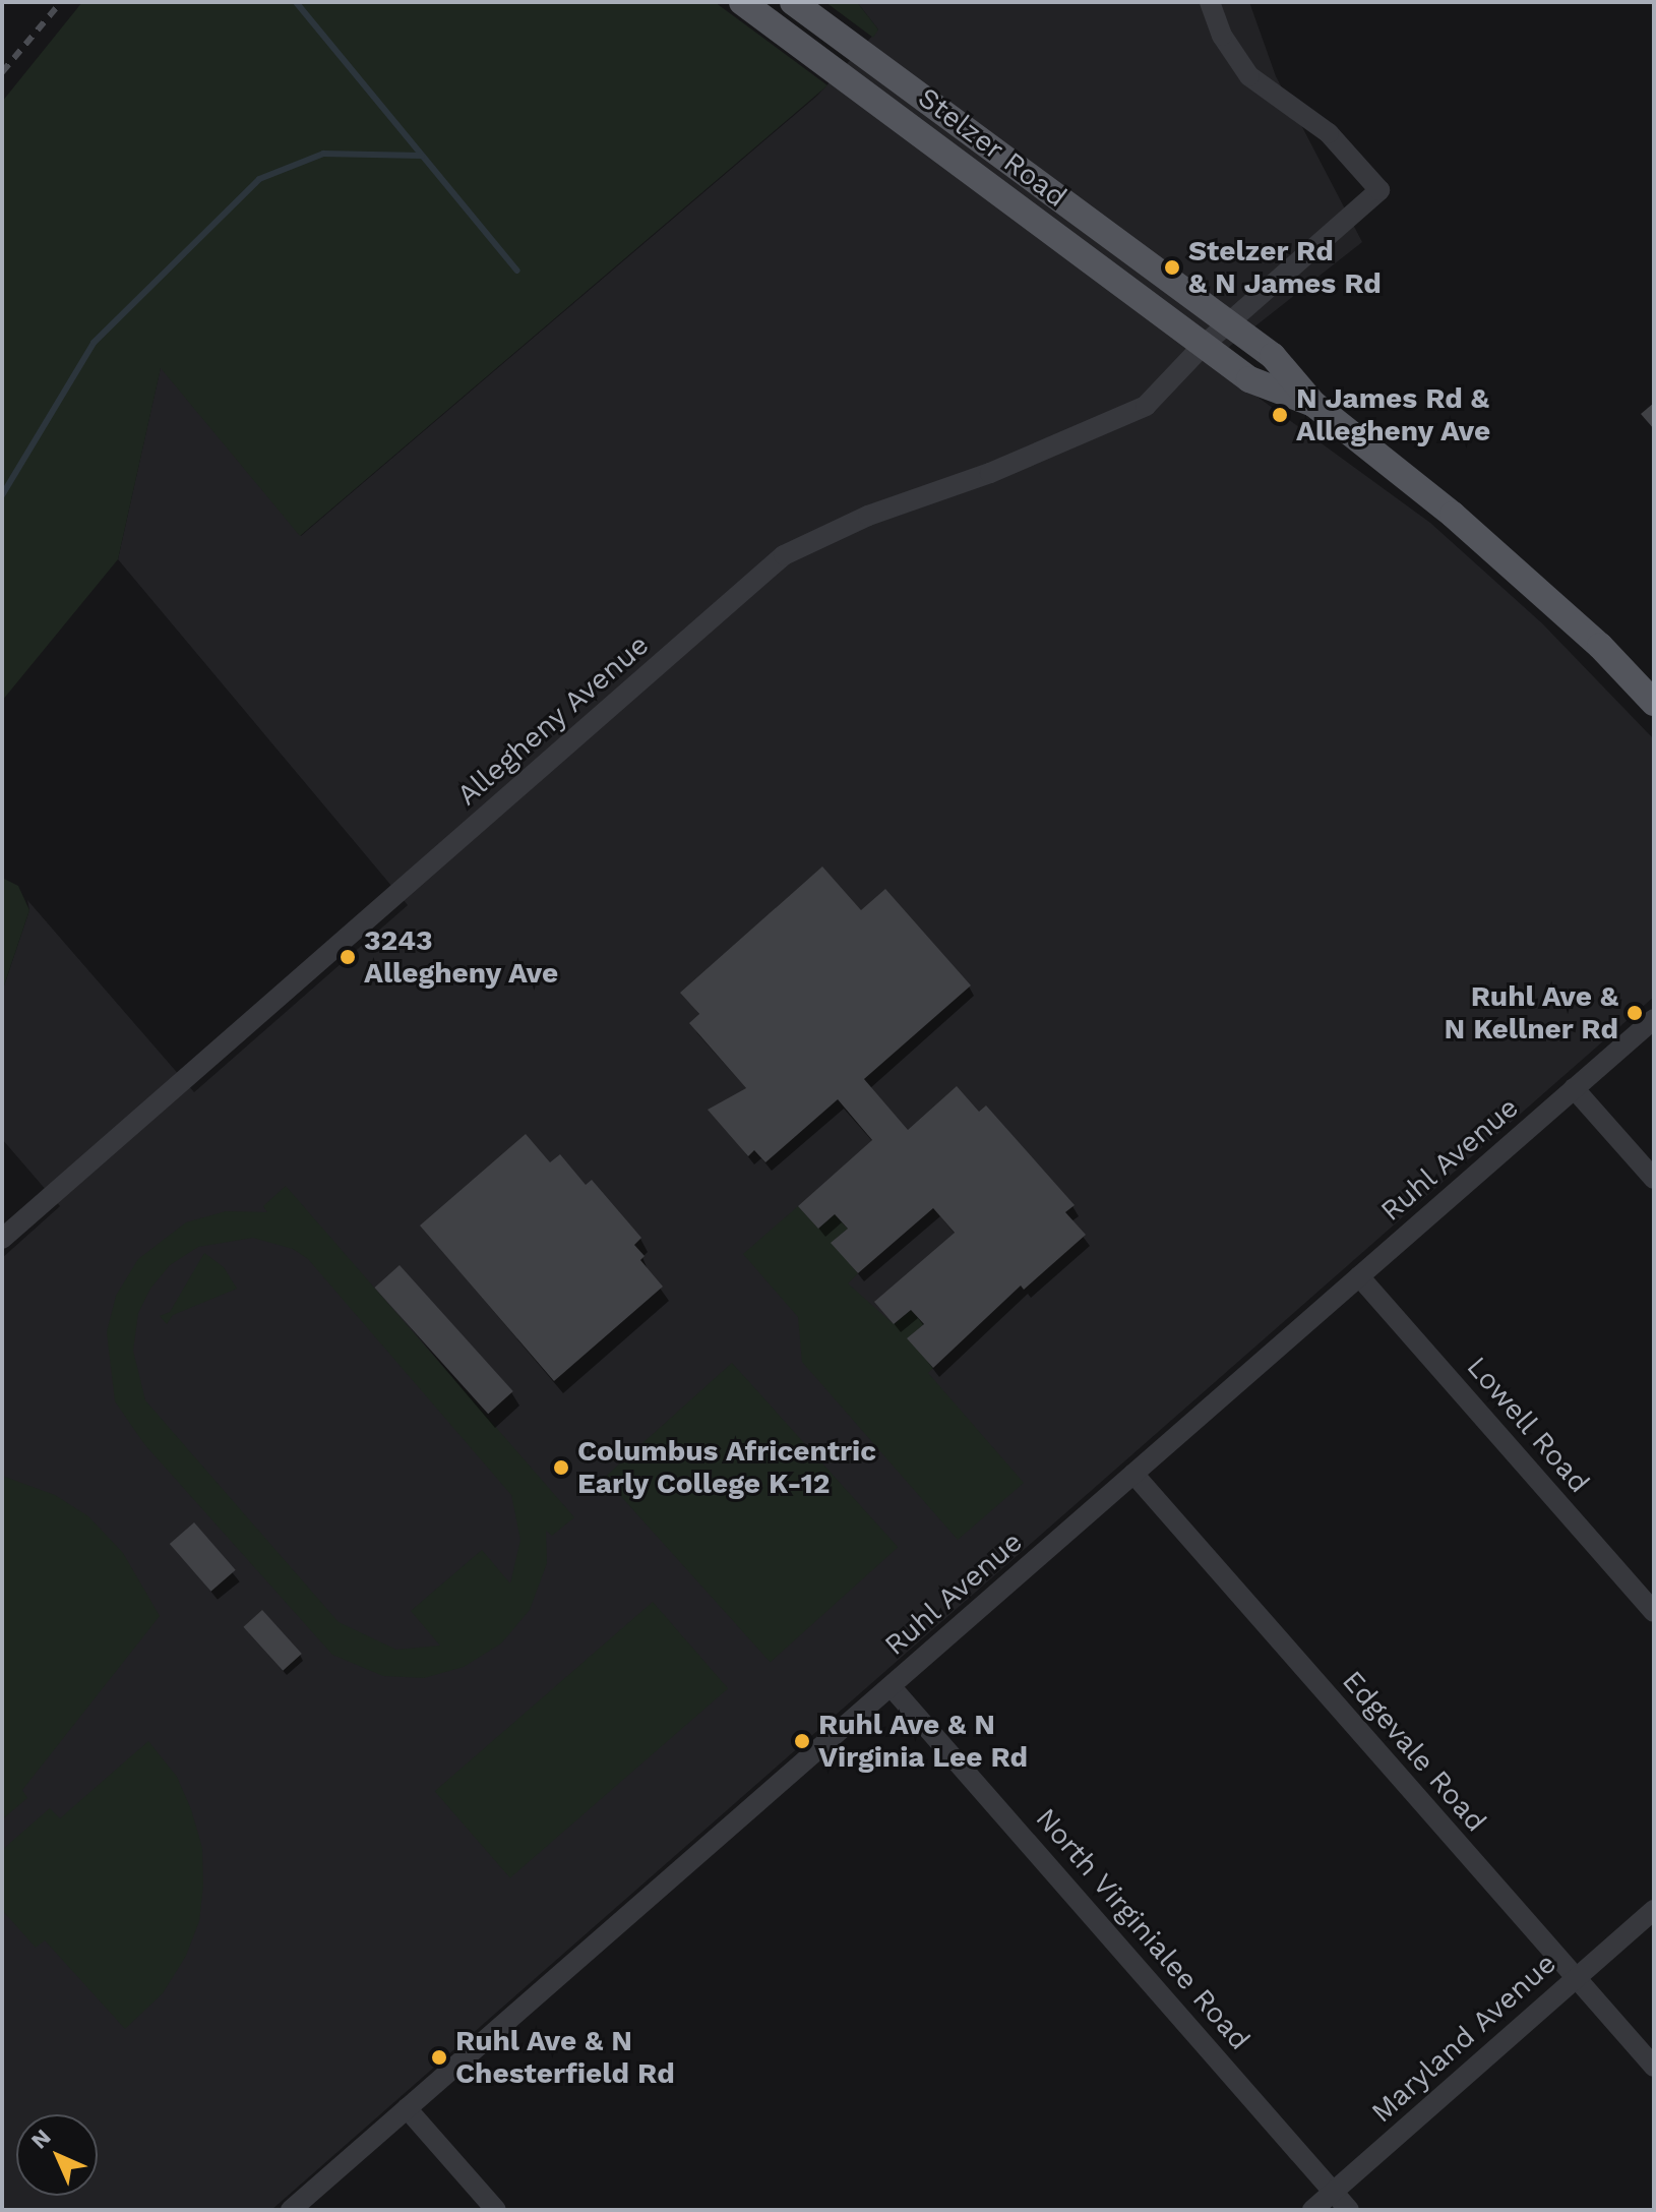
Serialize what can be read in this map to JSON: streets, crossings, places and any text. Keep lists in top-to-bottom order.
{
  "streets": {
    "main road": ["Stelzer Road"],
    "street": [
      "Allegheny Avenue",
      "Ruhl Avenue",
      "Lowell Road",
      "Edgevale Road",
      "North Virginialee Road",
      "Maryland Avenue"
    ]
  },
  "crossings": [
    ["Stelzer Road", "Allegheny Avenue"],
    ["Ruhl Avenue", "Lowell Road"],
    ["Ruhl Avenue", "Edgevale Road"],
    ["Ruhl Avenue", "North Virginialee Road"],
    ["Edgevale Road", "Maryland Avenue"],
    ["North Virginialee Road", "Maryland Avenue"]
  ],
  "places": [
    "Stelzer Rd & N James Rd",
    "N James Rd & Allegheny Ave",
    "3243 Allegheny Ave",
    "Ruhl Ave & N Kellner Rd",
    "Columbus Africentric Early College K-12",
    "Ruhl Ave & N Virginia Lee Rd",
    "Ruhl Ave & N Chesterfield Rd"
  ],
  "north": "top left"
}
